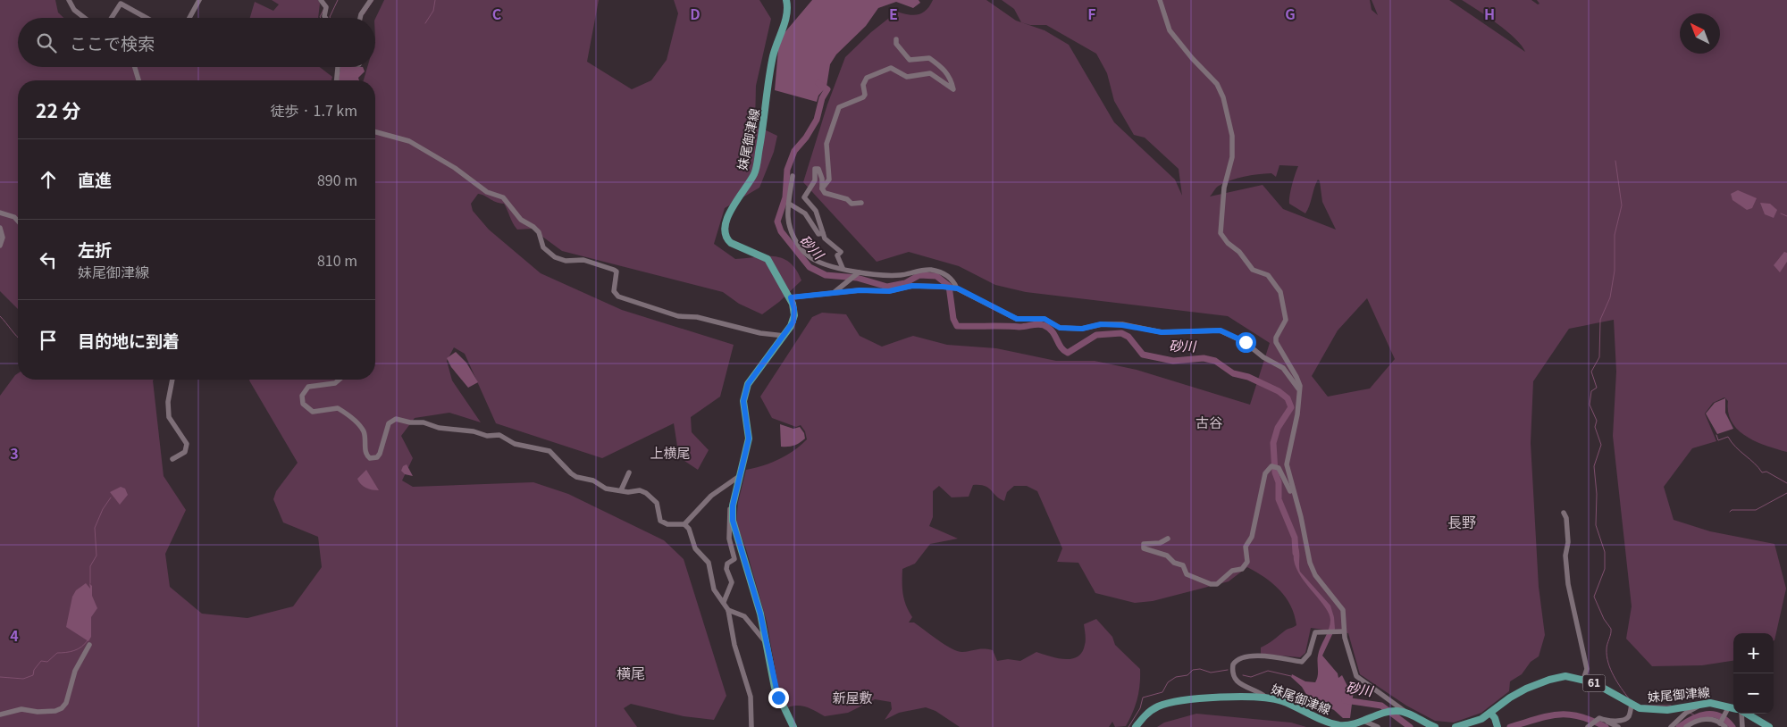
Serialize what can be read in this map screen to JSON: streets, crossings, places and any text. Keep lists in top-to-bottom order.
{
  "streets": {
    "main road": ["妹尾御津線", "61"]
  },
  "districts": [
    "古谷",
    "上横尾",
    "長野",
    "横尾",
    "新屋敷"
  ],
  "water": ["砂川"],
  "north": "top left",
  "page": {
    "search": "ここで検索",
    "heading": ["22 分", "徒歩 · 1.7 km"],
    "list": [
      ["直進", "890 m"],
      ["左折", "妹尾御津線", "810 m"],
      "目的地に到着"
    ],
    "map_buttons": ["+", "−"]
  },
  "grid": {
    "columns": [
      "C",
      "D",
      "E",
      "F",
      "G",
      "H"
    ],
    "rows": ["3", "4"]
  }
}
